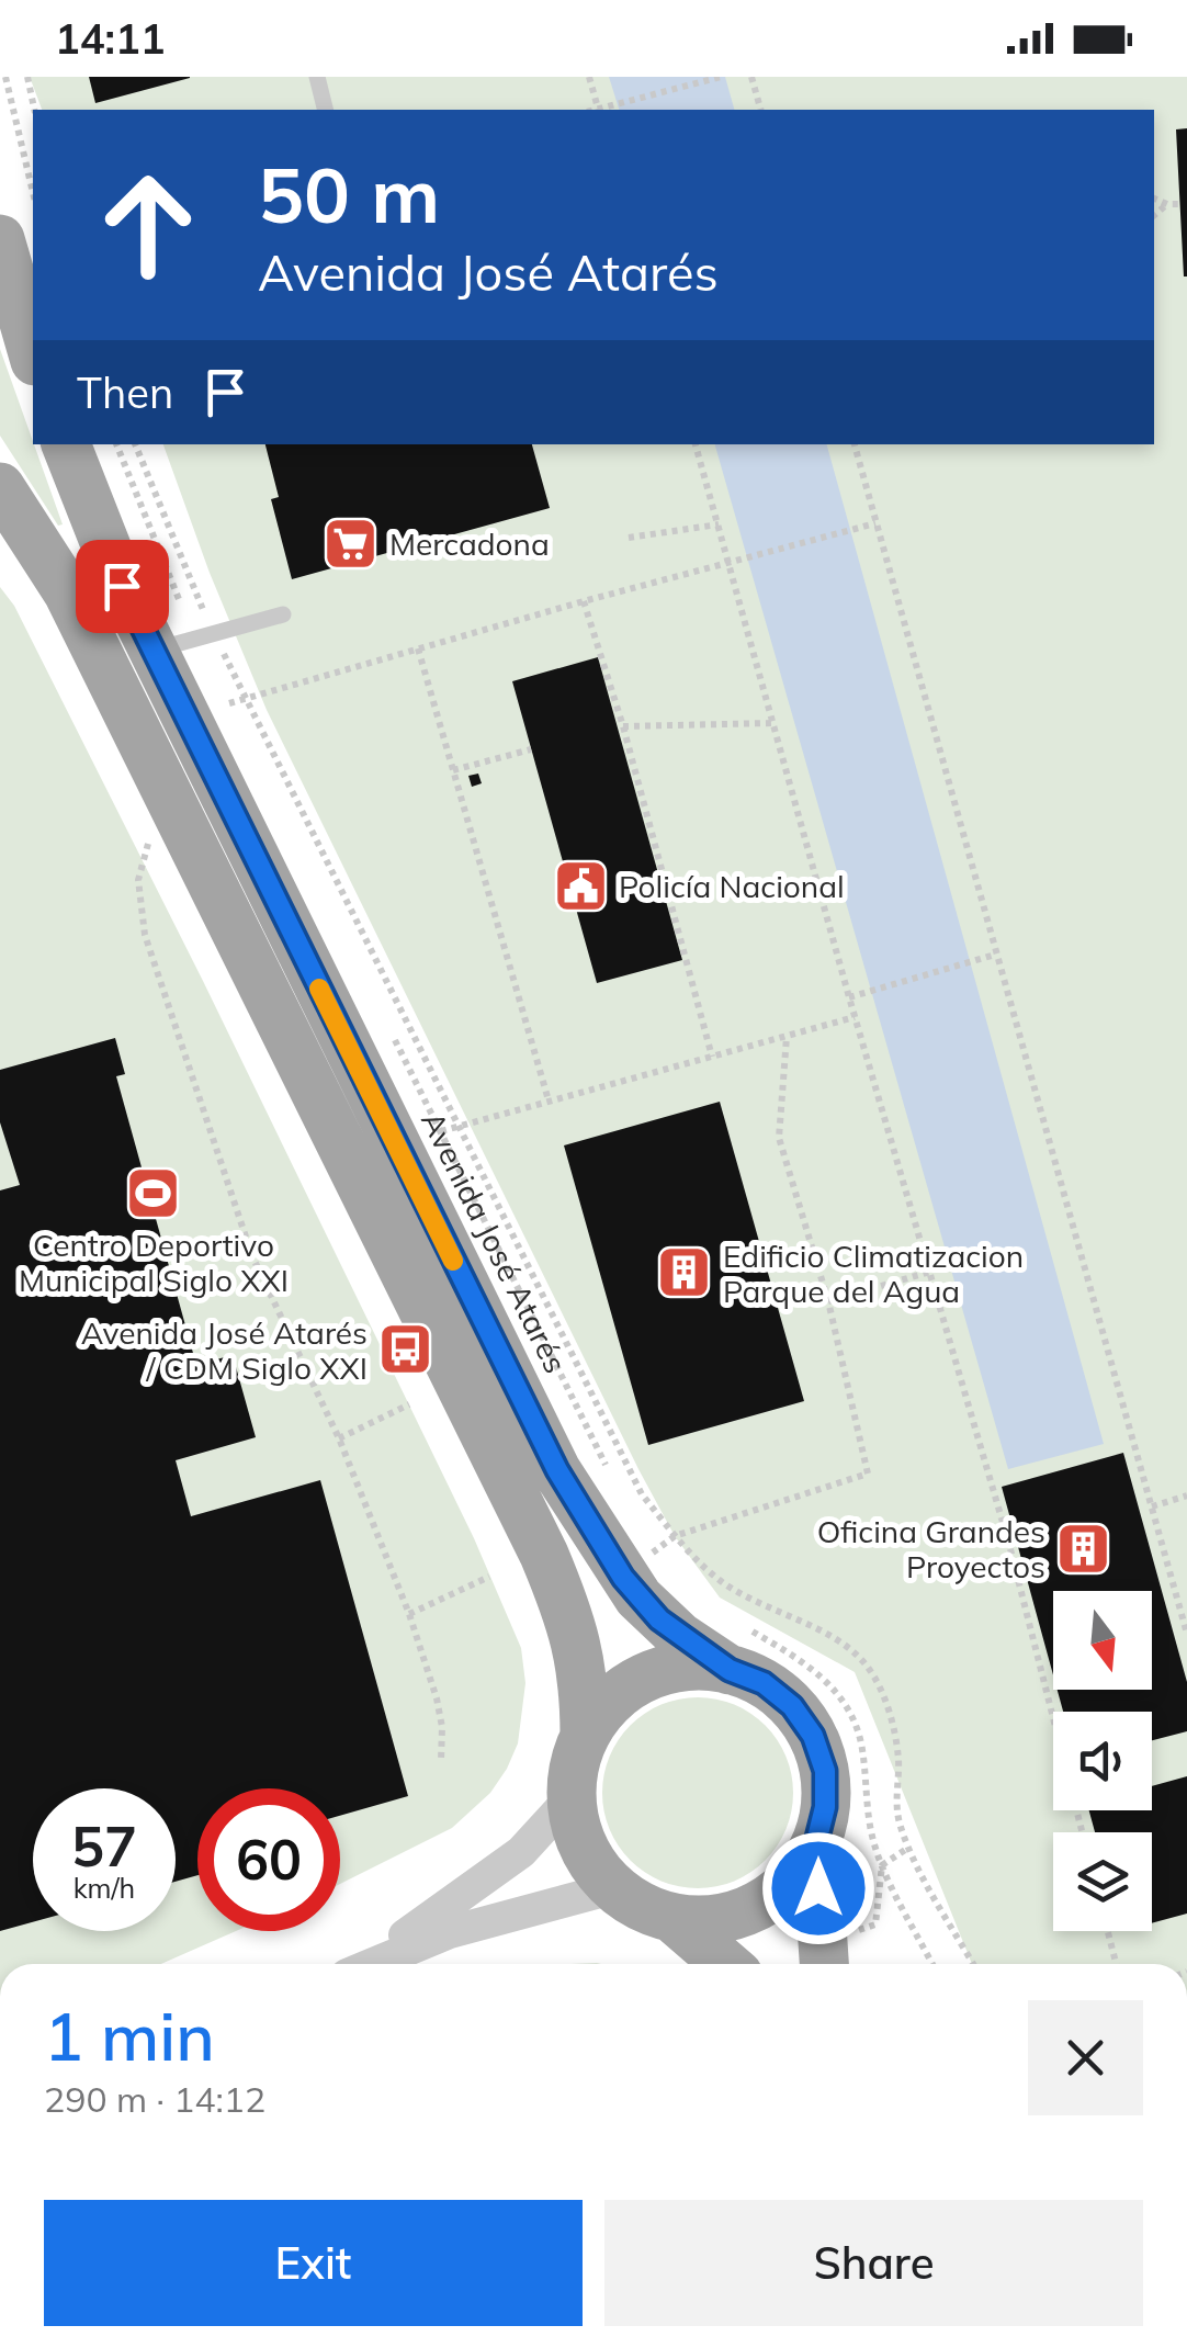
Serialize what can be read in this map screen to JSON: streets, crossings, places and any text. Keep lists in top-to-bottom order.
{
  "streets": {
    "main road": ["Avenida José Atarés"]
  },
  "places": {
    "supermarket": ["Mercadona"],
    "public building": ["Policía Nacional"],
    "sports": ["Centro Deportivo Municipal Siglo XXI"],
    "building": ["Edificio Climatizacion Parque del Agua", "Oficina Grandes Proyectos"],
    "bus stop": ["Avenida José Atarés / CDM Siglo XXI"]
  },
  "north": "bottom",
  "page": {
    "status": "14:11",
    "turn": ["50 m", "Avenida José Atarés"],
    "then": "Then",
    "speed": "57 km/h",
    "limit": "60",
    "heading": ["1 min", "290 m · 14:12"],
    "buttons": ["Exit", "Share"]
  }
}
